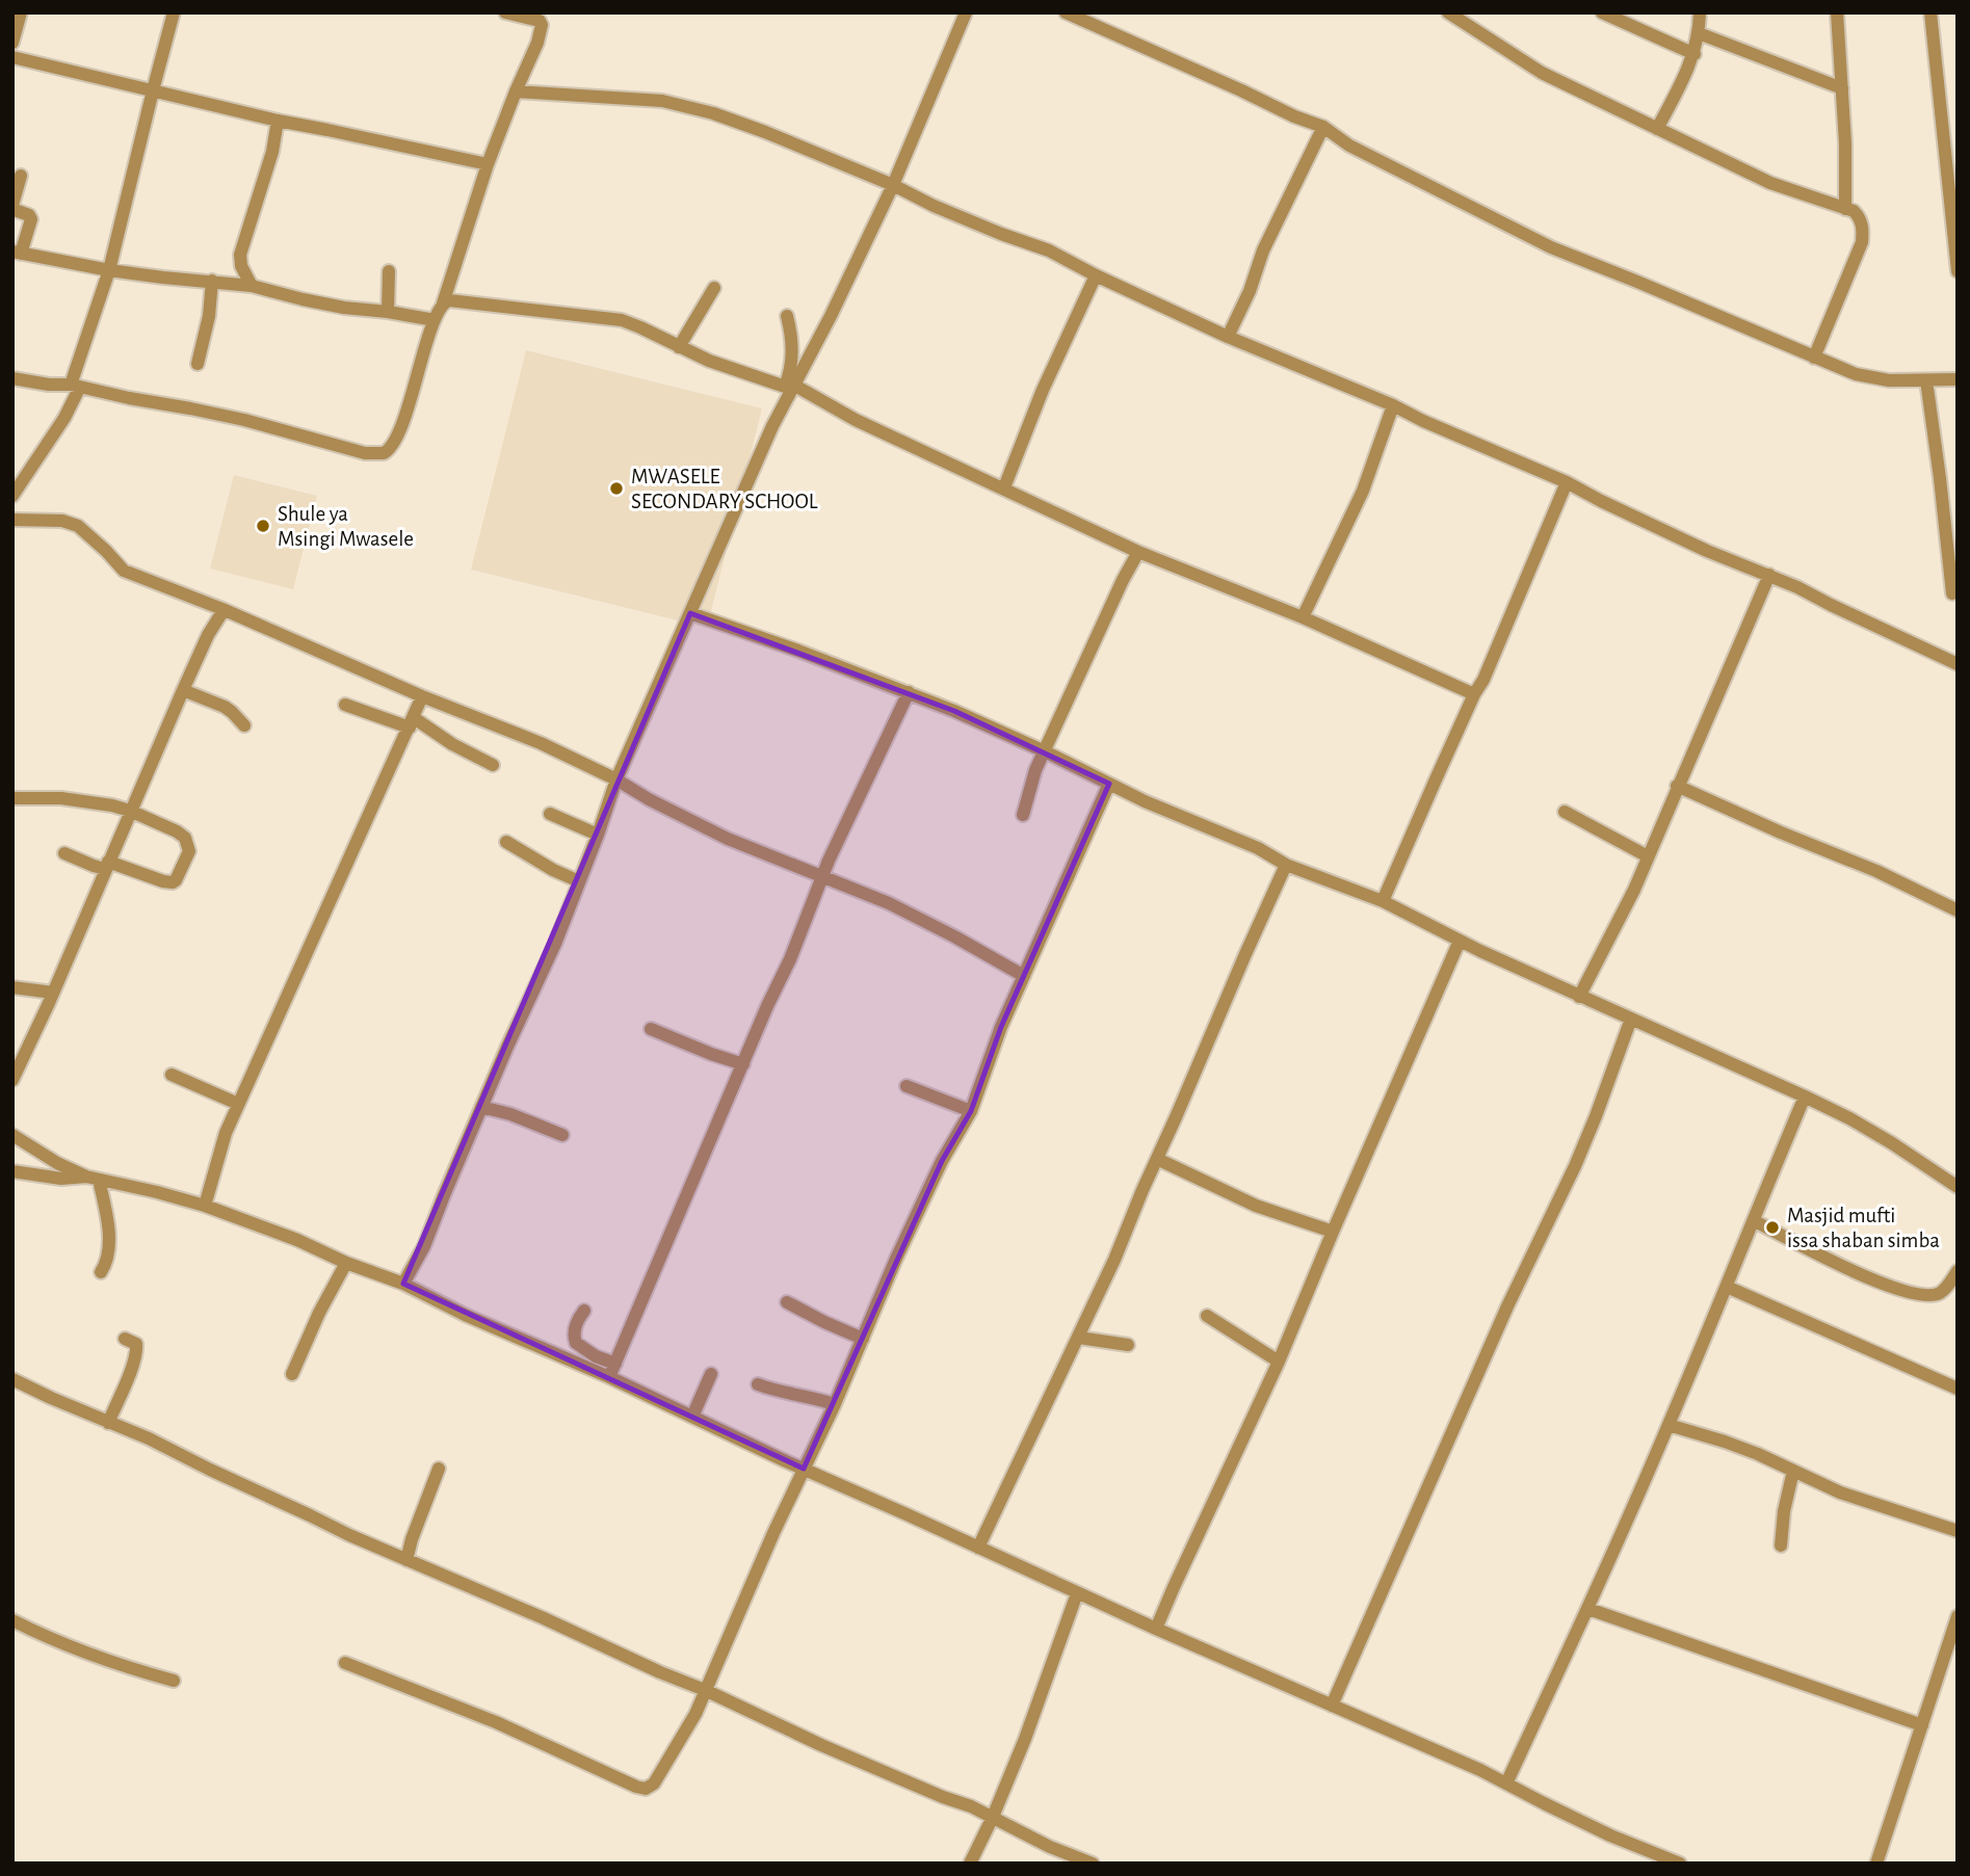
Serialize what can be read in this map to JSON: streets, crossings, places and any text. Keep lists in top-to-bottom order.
{
  "places": ["MWASELE SECONDARY SCHOOL", "Shule ya Msingi Mwasele", "Masjid mufti issa shaban simba"]
}
